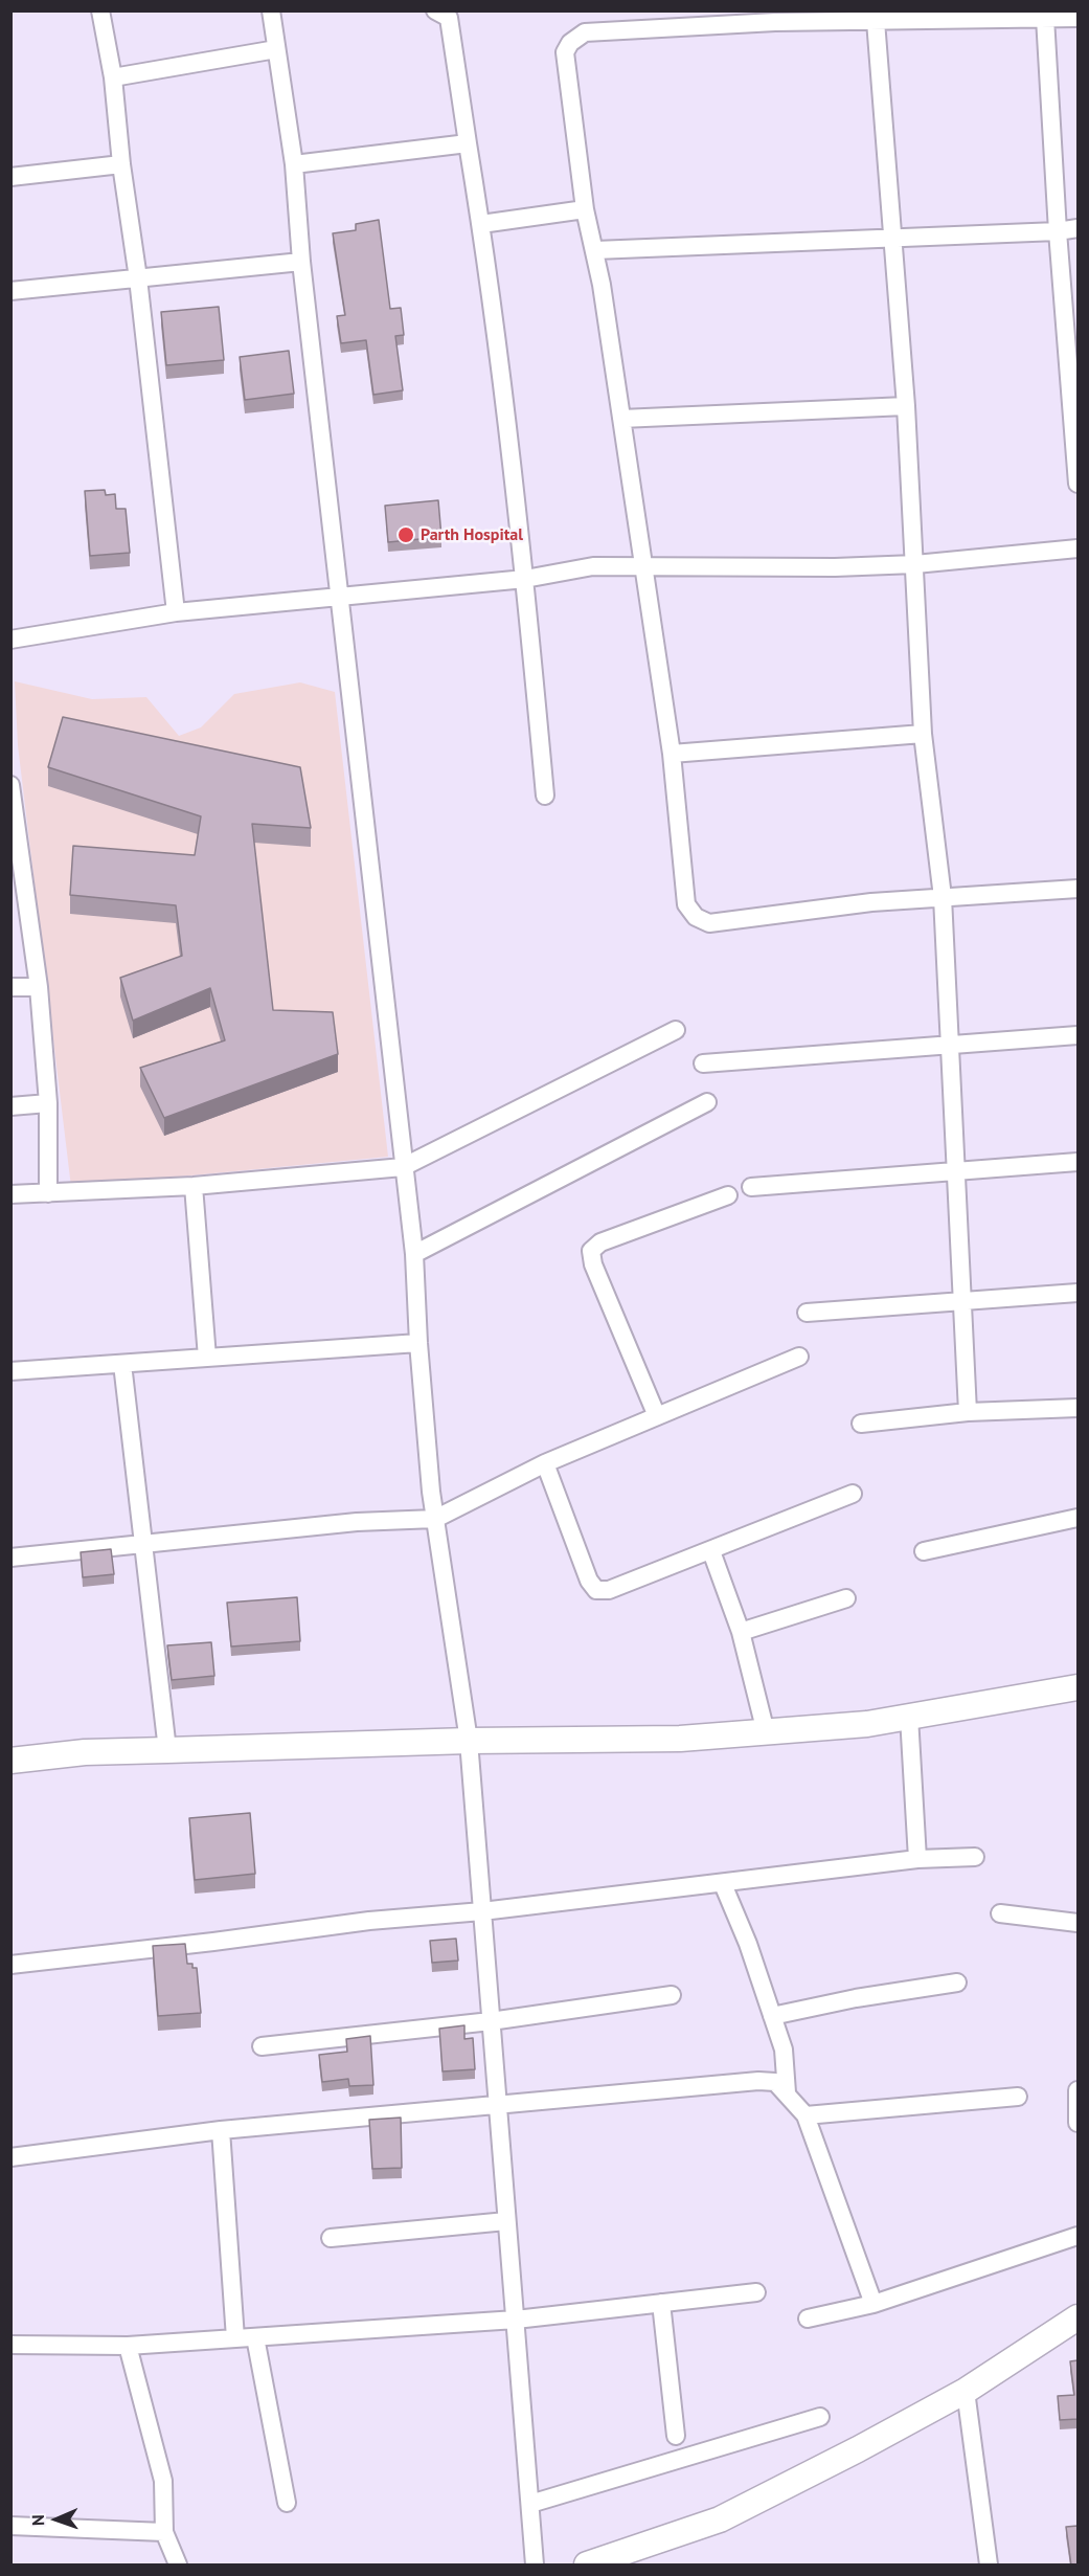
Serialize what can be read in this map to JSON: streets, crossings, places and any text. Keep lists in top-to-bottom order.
{
  "places": ["Parth Hospital"],
  "north": "left"
}
